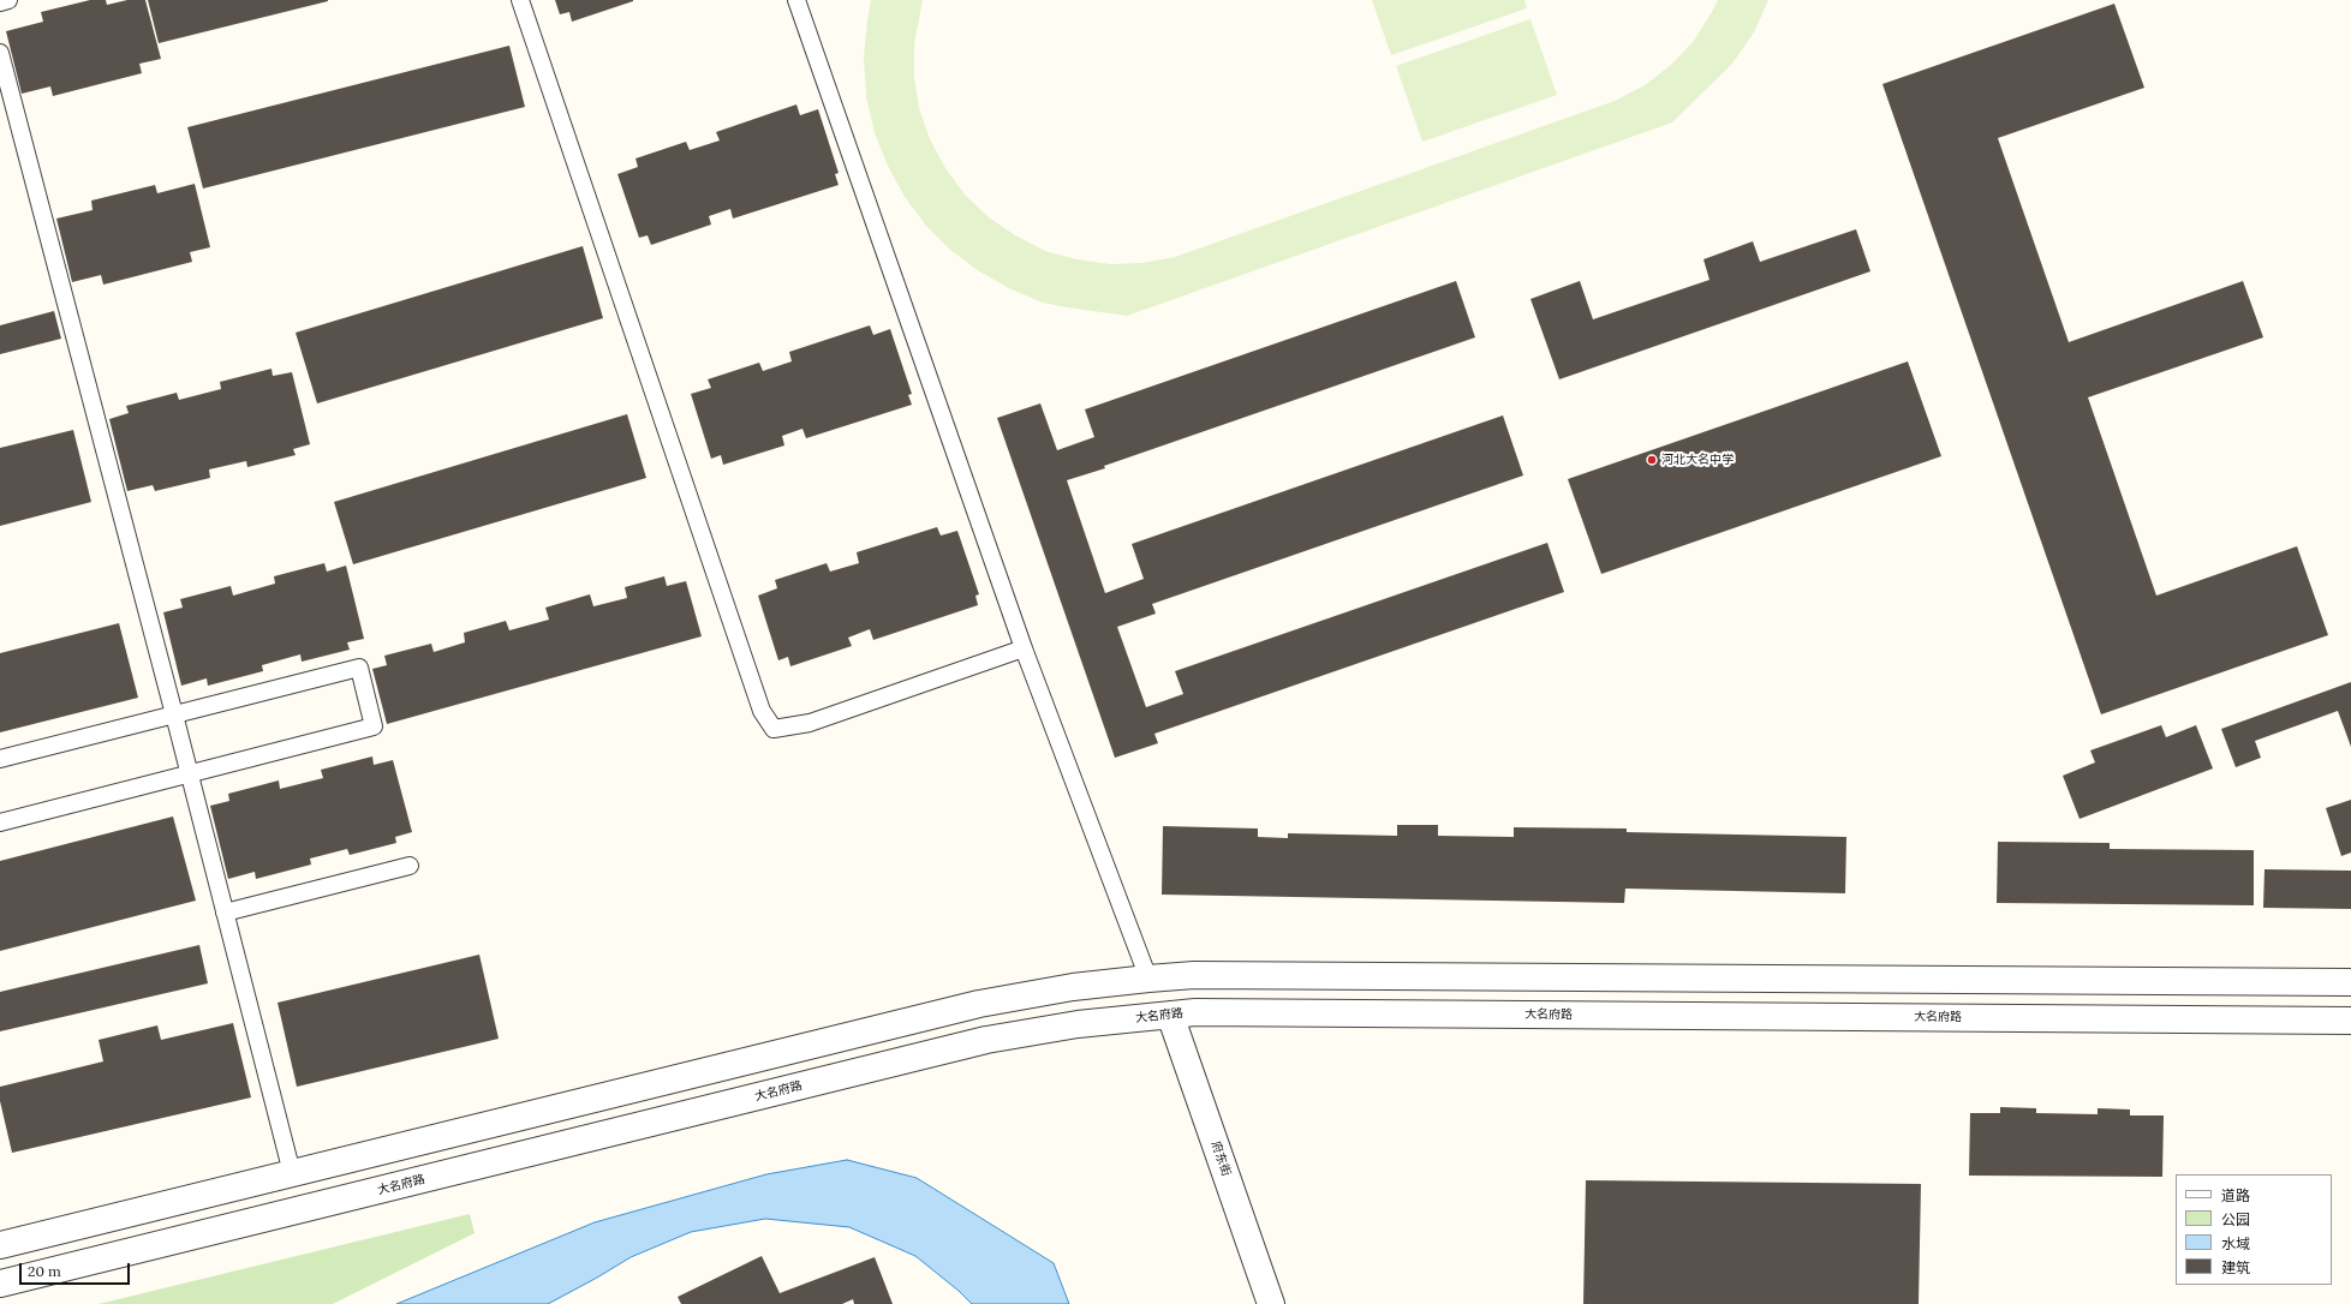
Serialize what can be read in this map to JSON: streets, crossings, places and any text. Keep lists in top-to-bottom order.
{
  "streets": {
    "street": ["大名府路", "府东街"]
  },
  "crossings": [
    ["大名府路", "府东街"]
  ],
  "places": ["河北大名中学"],
  "legend": [
    "道路",
    "公园",
    "水域",
    "建筑"
  ],
  "scale_bar": "20 m"
}
